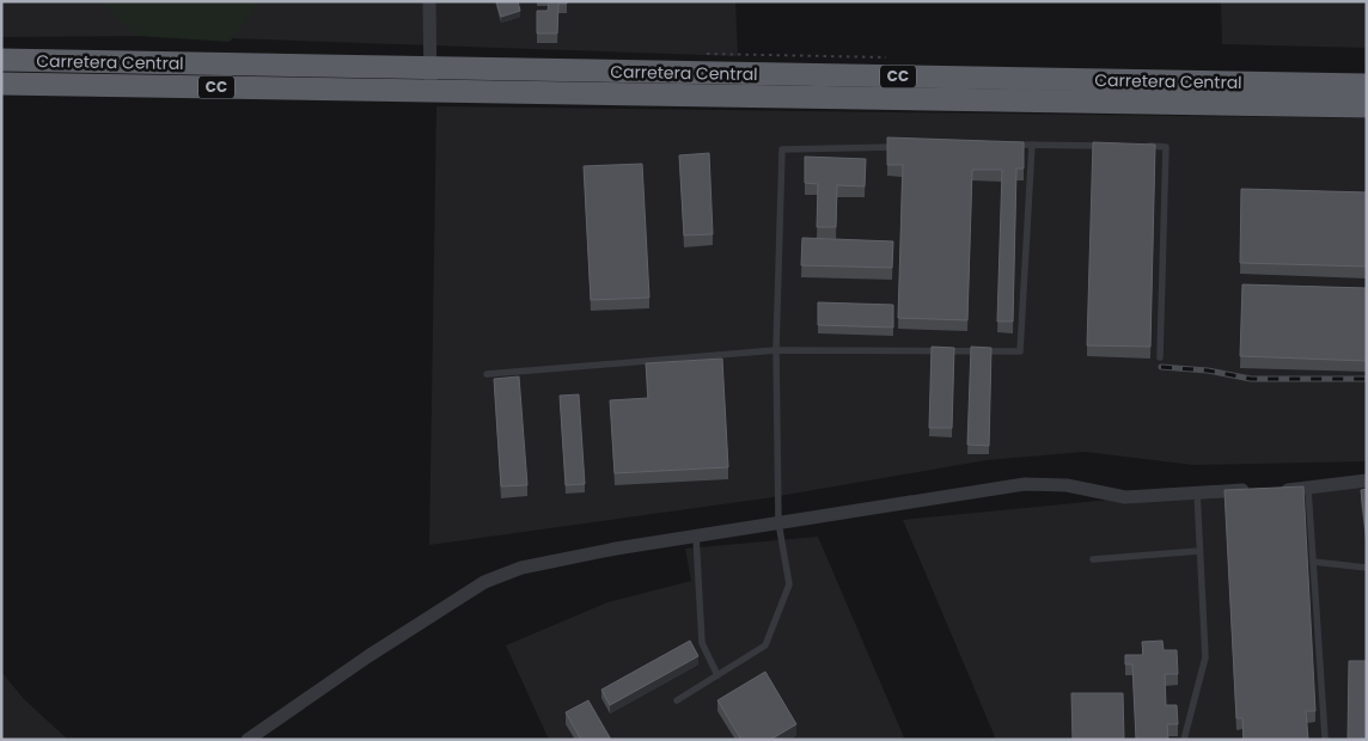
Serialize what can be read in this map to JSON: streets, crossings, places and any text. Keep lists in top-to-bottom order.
{
  "streets": {
    "highway": ["Carretera Central", "CC"]
  }
}
